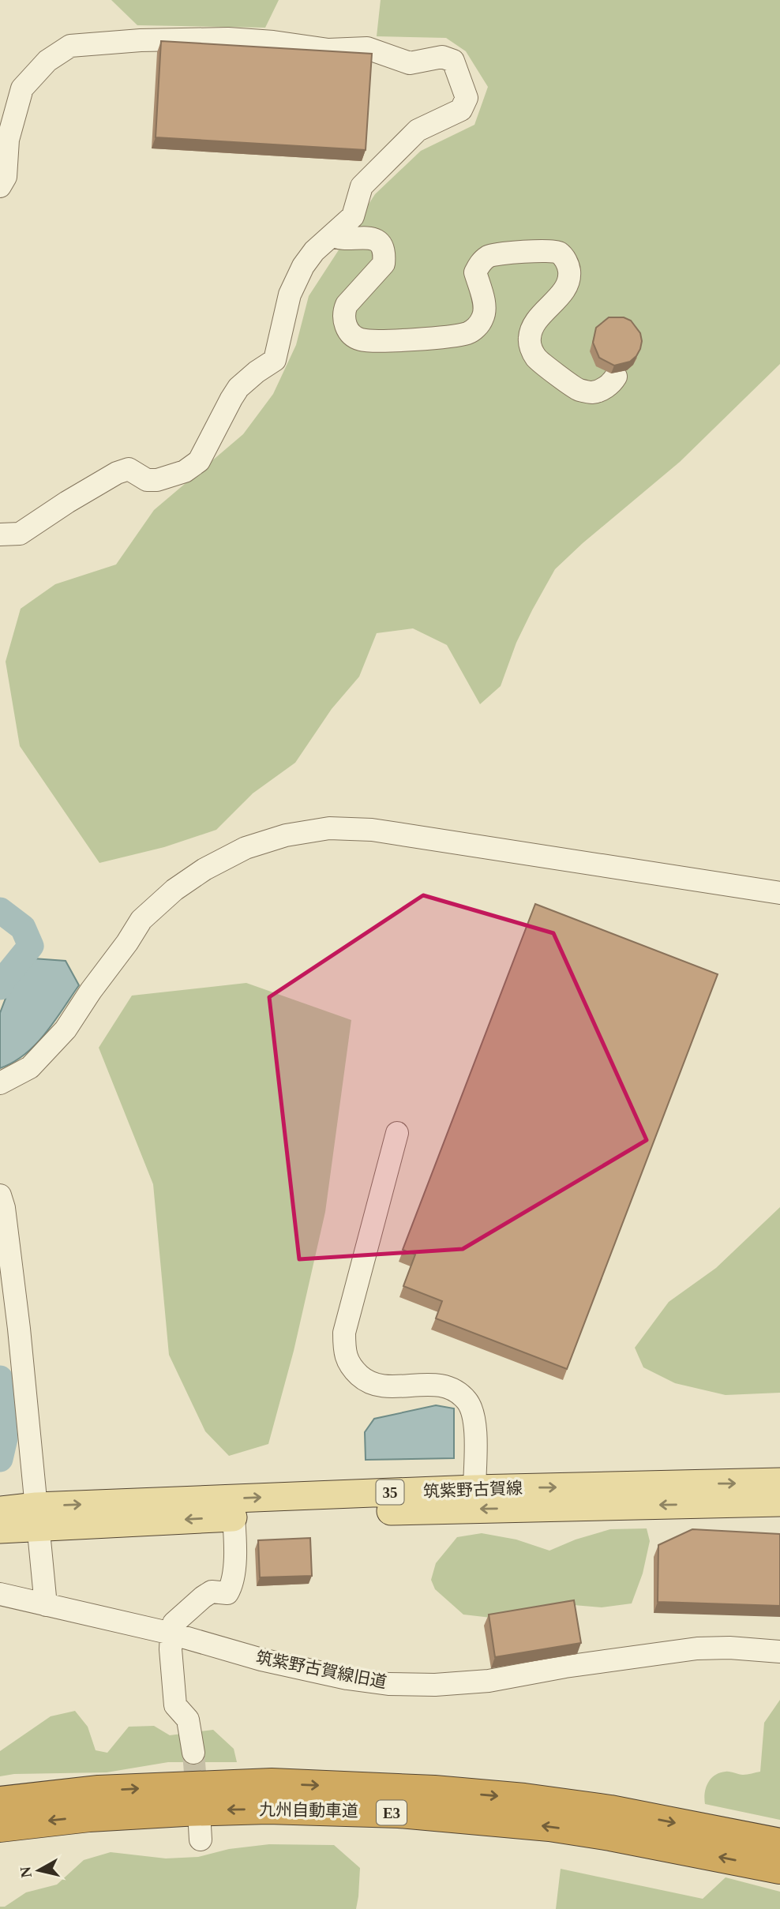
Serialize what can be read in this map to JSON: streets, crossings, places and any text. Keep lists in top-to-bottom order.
{
  "streets": {
    "highway": ["九州自動車道", "E3"],
    "main road": ["筑紫野古賀線", "35"],
    "street": ["筑紫野古賀線旧道"]
  },
  "north": "left"
}
